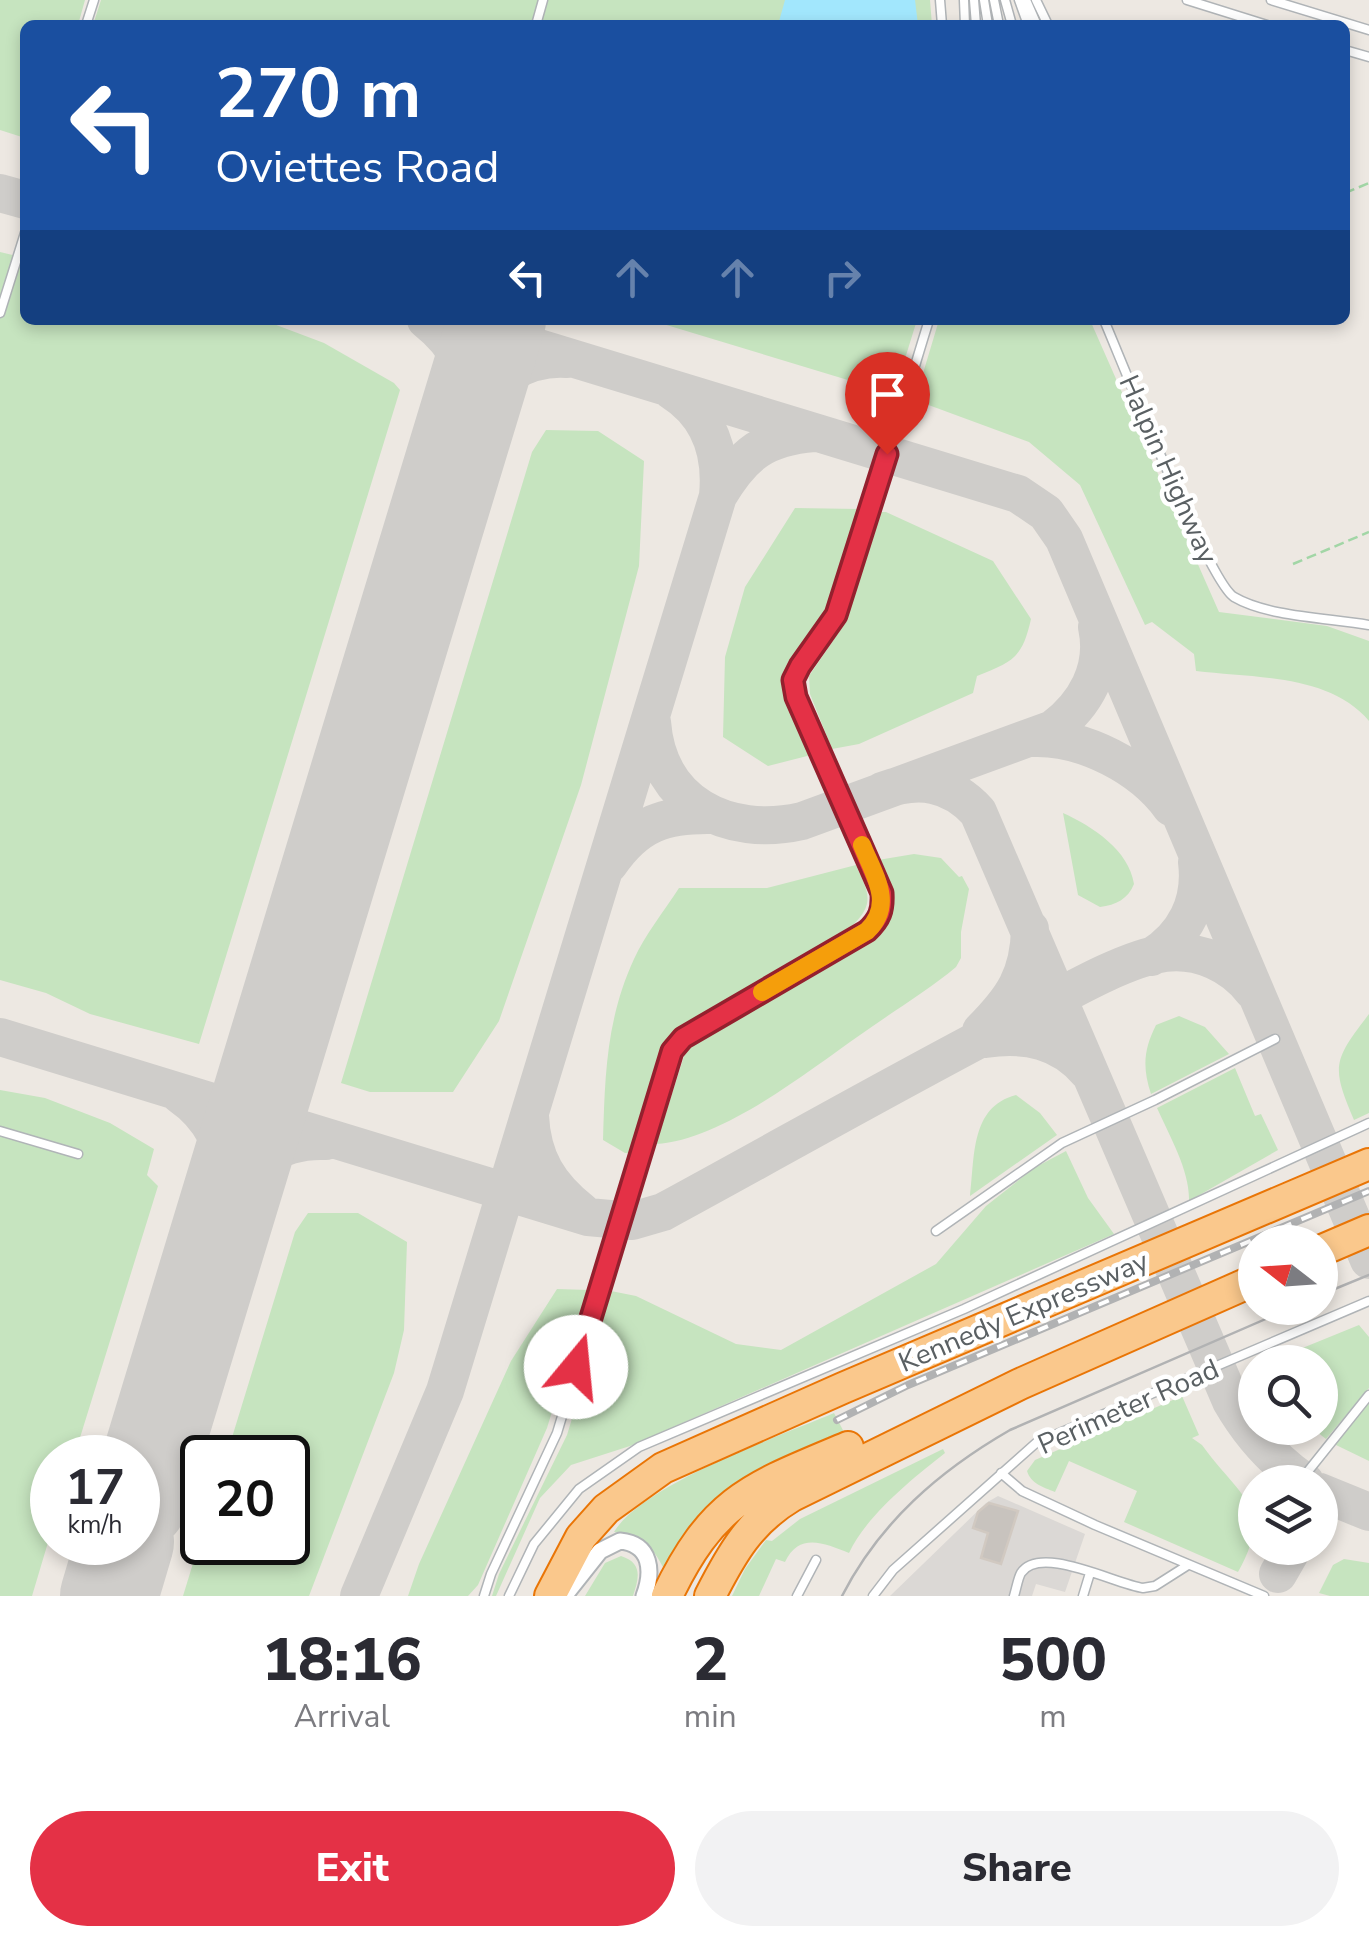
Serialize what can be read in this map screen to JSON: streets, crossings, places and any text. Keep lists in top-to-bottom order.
{
  "streets": {
    "highway": ["Kennedy Expressway"],
    "lane": ["Halpin Highway", "Perimeter Road"]
  },
  "north": "left",
  "page": {
    "turn": ["270 m", "Oviettes Road"],
    "speed": "17 km/h",
    "limit": "20",
    "eta": [
      "18:16",
      "Arrival",
      "2",
      "min",
      "500",
      "m"
    ],
    "buttons": ["Exit", "Share"]
  }
}
